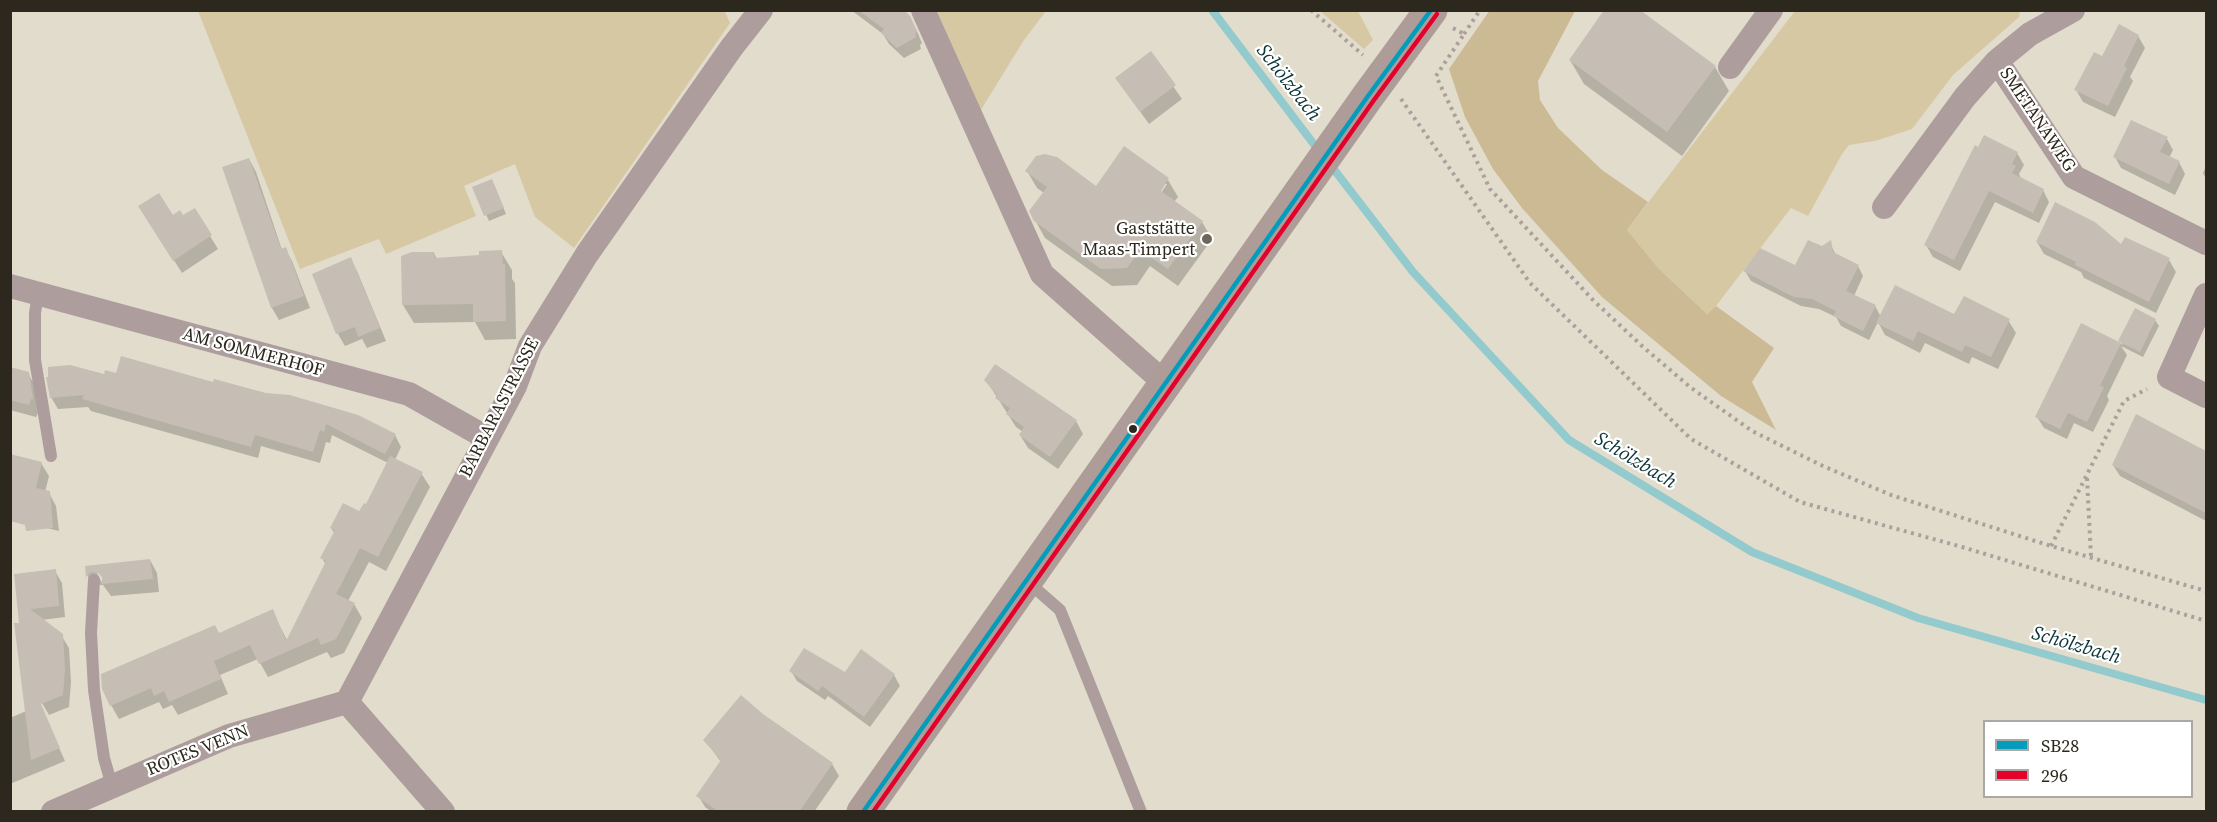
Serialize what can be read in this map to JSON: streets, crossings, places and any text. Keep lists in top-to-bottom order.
{
  "streets": {
    "street": [
      "SMETANAWEG",
      "AM SOMMERHOF",
      "BARBARASTRASSE",
      "ROTES VENN"
    ]
  },
  "crossings": [
    ["AM SOMMERHOF", "BARBARASTRASSE"],
    ["BARBARASTRASSE", "ROTES VENN"]
  ],
  "water": ["Schölzbach"],
  "places": ["Gaststätte Maas-Timpert"],
  "lines": ["transit line SB28", "transit line 296"],
  "legend": ["SB28", "296"]
}
